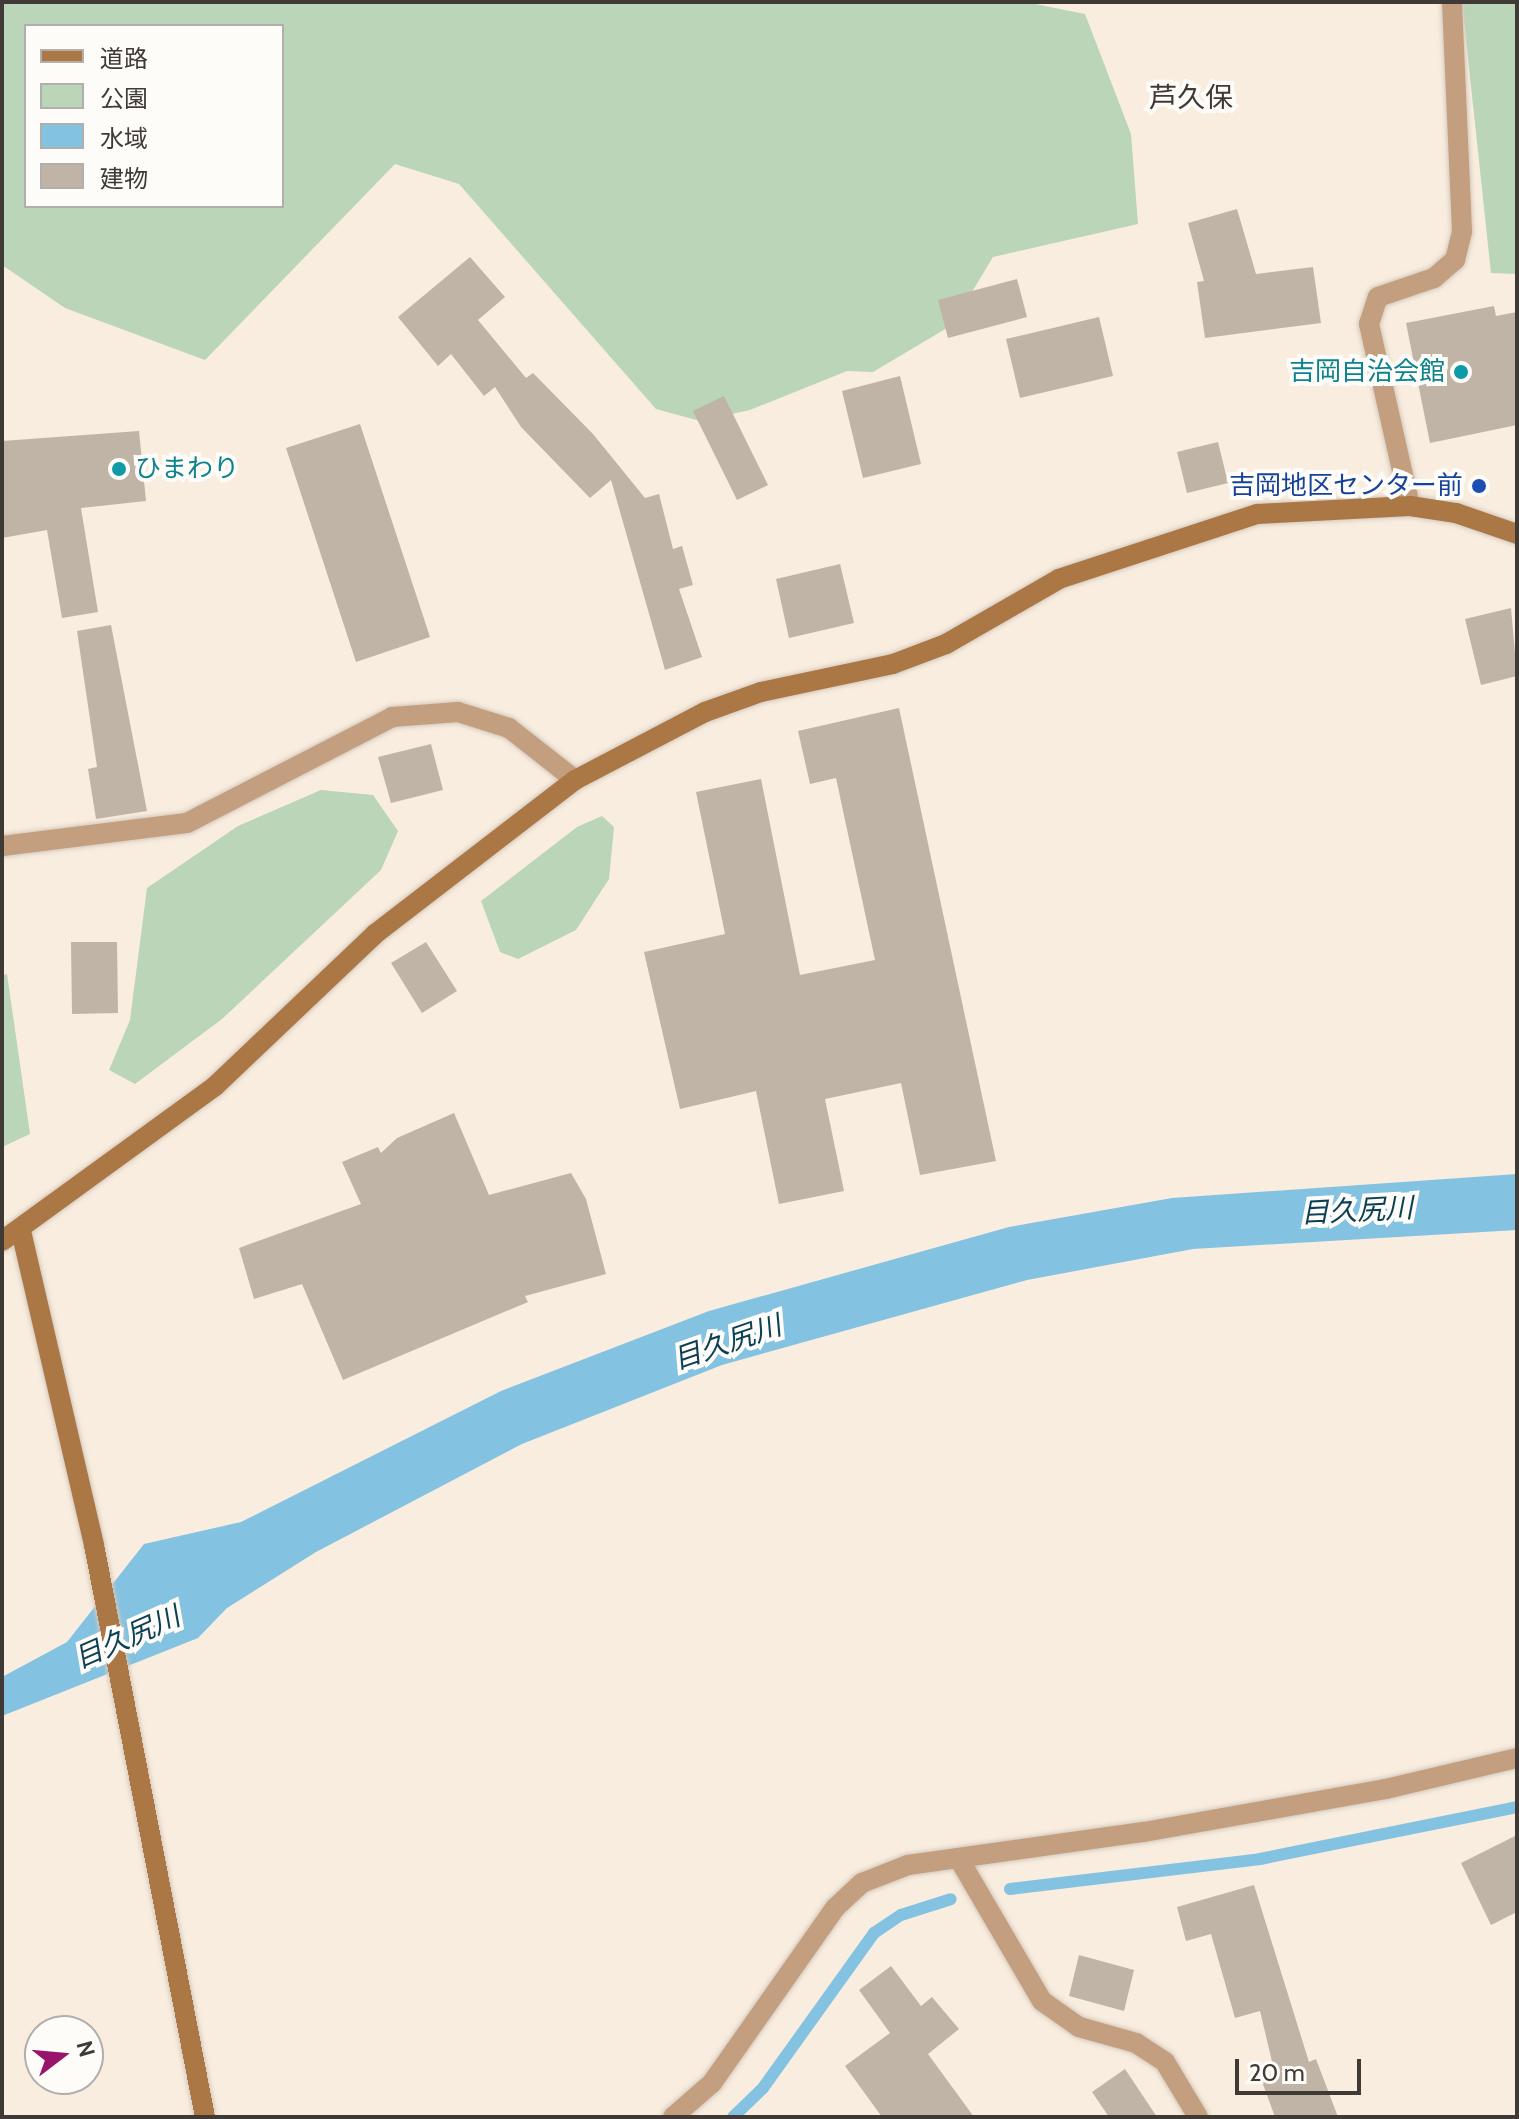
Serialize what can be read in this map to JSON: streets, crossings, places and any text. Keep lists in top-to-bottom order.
{
  "districts": ["芦久保"],
  "water": ["目久尻川"],
  "places": ["吉岡自治会館", "ひまわり", "吉岡地区センター前"],
  "legend": [
    "道路",
    "公園",
    "水域",
    "建物"
  ],
  "scale_bar": "20 m",
  "north": "right"
}
